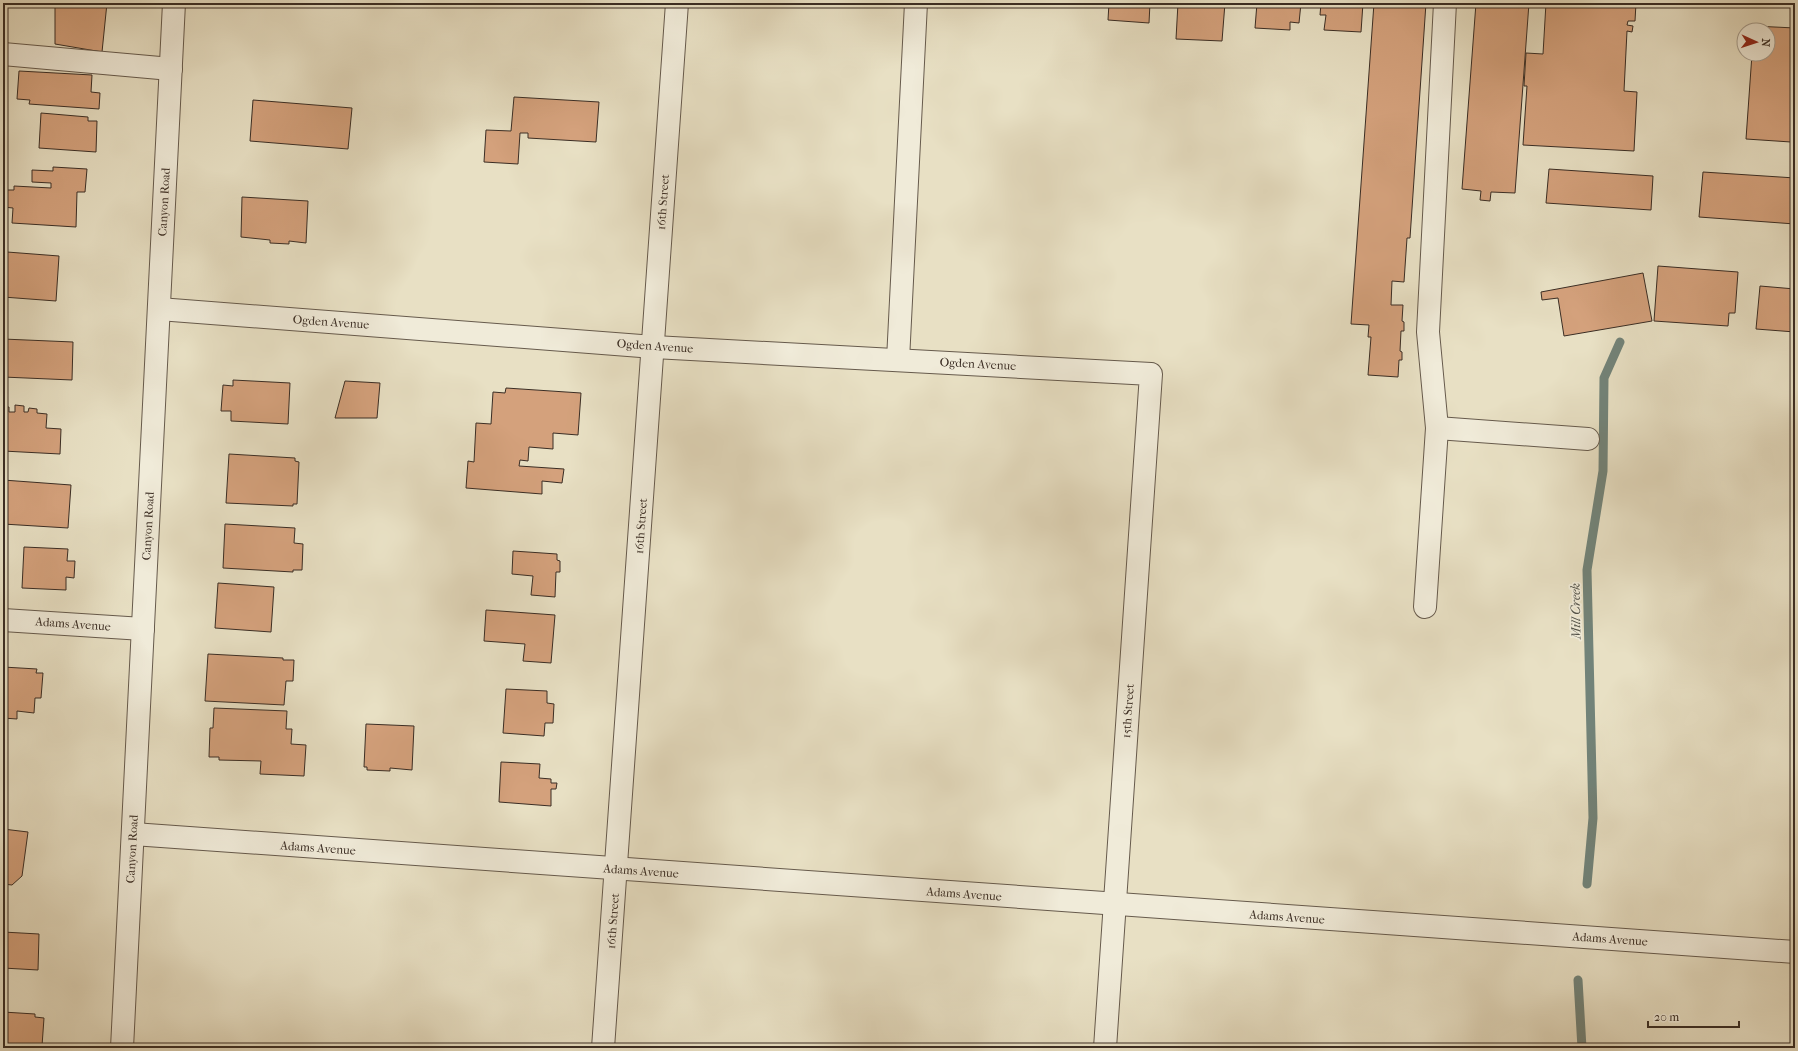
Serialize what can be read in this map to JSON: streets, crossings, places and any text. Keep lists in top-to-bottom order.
{
  "streets": {
    "street": [
      "Canyon Road",
      "16th Street",
      "Ogden Avenue",
      "Adams Avenue",
      "15th Street"
    ]
  },
  "crossings": [
    ["Canyon Road", "Ogden Avenue"],
    ["Canyon Road", "Adams Avenue"],
    ["16th Street", "Ogden Avenue"],
    ["16th Street", "Adams Avenue"],
    ["Ogden Avenue", "15th Street"],
    ["Adams Avenue", "15th Street"]
  ],
  "water": ["Mill Creek"],
  "scale_bar": "20 m",
  "north": "right"
}
